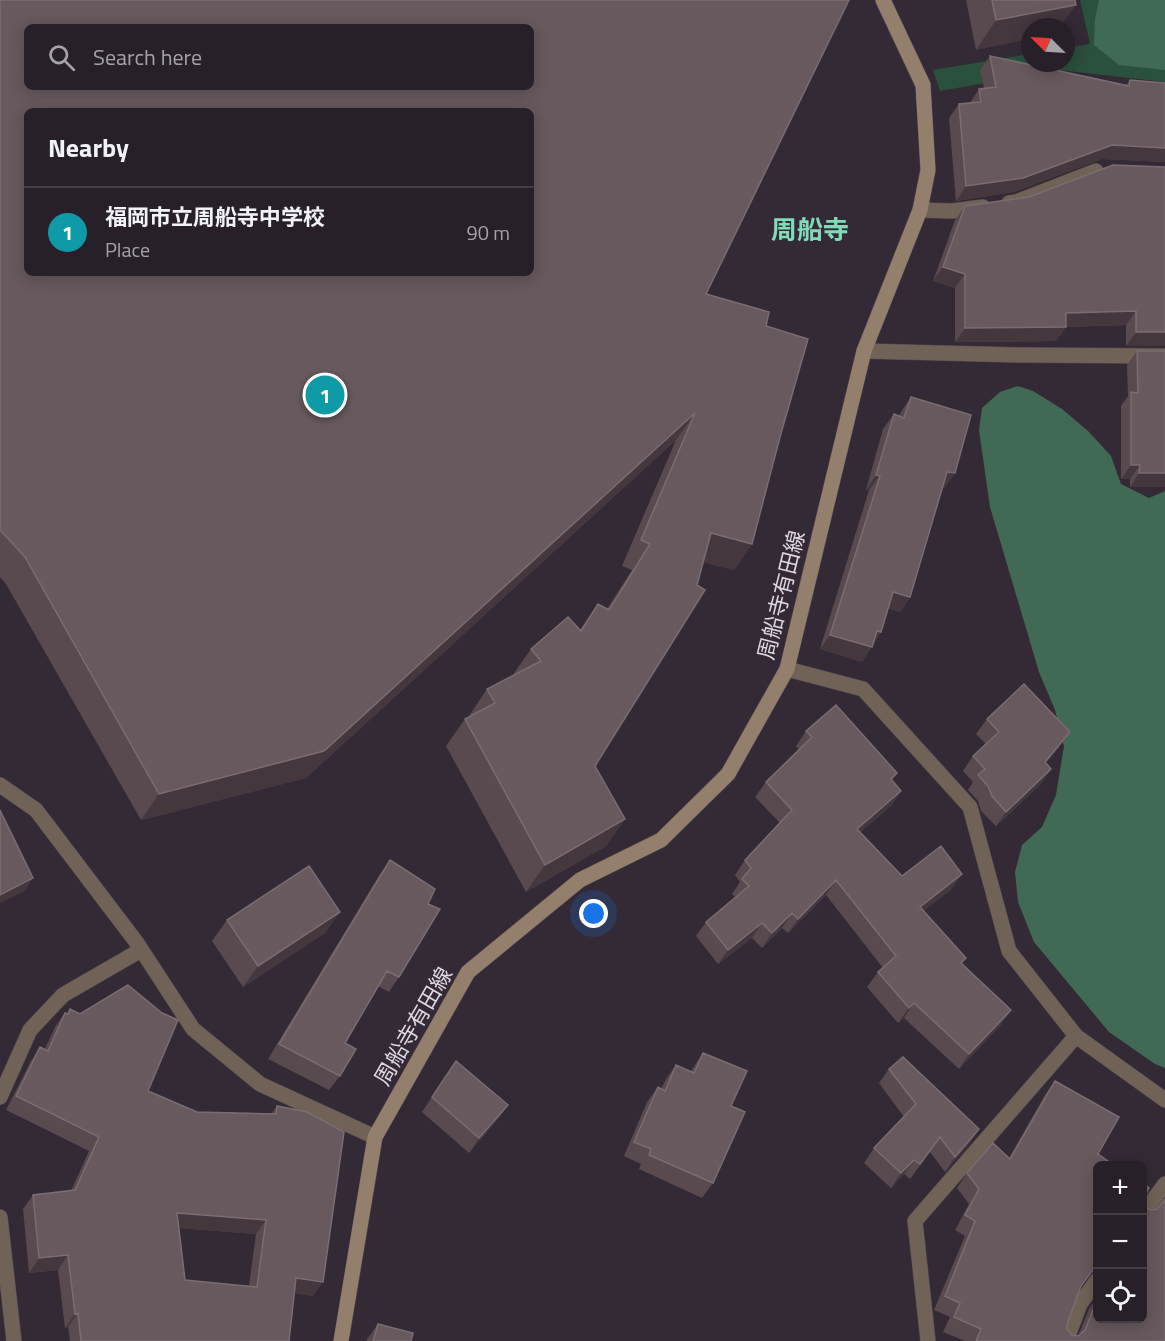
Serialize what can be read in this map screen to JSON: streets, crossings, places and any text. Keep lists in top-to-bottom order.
{
  "streets": {
    "main road": ["周船寺有田線"]
  },
  "districts": ["周船寺"],
  "north": "top left",
  "page": {
    "search": "Search here",
    "heading": "Nearby",
    "list": [
      {
        "mark": "1",
        "name": "福岡市立周船寺中学校",
        "note": "Place",
        "value": "90 m"
      }
    ],
    "pins": "1",
    "map_buttons": ["+", "−"]
  }
}
